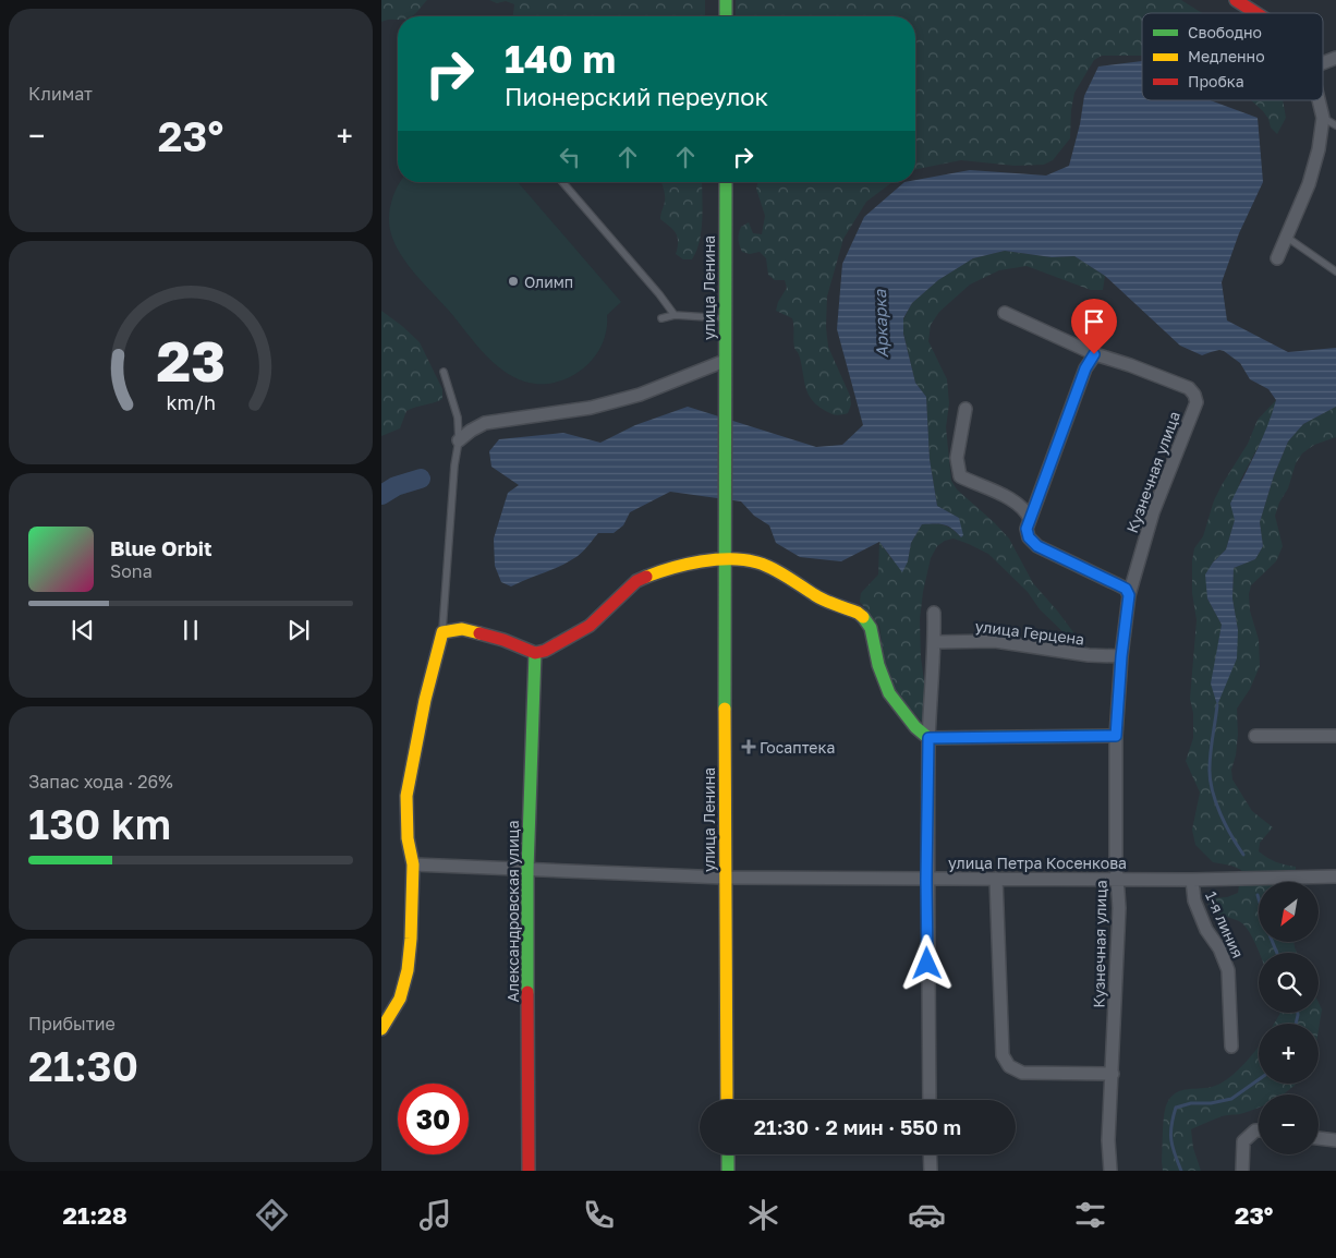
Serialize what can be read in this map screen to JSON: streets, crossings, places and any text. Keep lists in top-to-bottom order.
{
  "streets": {
    "street": [
      "улица Ленина",
      "Кузнечная улица",
      "улица Герцена",
      "улица Петра Косенкова",
      "Александровская улица",
      "1-я линия"
    ]
  },
  "crossings": [
    ["улица Ленина", "улица Петра Косенкова"],
    ["Кузнечная улица", "улица Герцена"],
    ["Кузнечная улица", "улица Петра Косенкова"],
    ["улица Петра Косенкова", "Александровская улица"],
    ["улица Петра Косенкова", "1-я линия"]
  ],
  "water": ["Аркарка"],
  "places": {
    "other": ["Олимп"],
    "health": ["Госаптека"]
  },
  "legend": ["Свободно", "Медленно", "Пробка"],
  "north": "bottom left",
  "page": {
    "tile": [
      "Климат",
      ["Запас хода · 26%", "130 km"],
      ["Прибытие", "21:30"]
    ],
    "turn": ["140 m", "Пионерский переулок"],
    "heat": ["−", "23°", "+"],
    "song": ["Blue Orbit", "Sona"],
    "map_buttons": ["+", "−"],
    "limit": "30",
    "trip": "21:30 · 2 мин · 550 m",
    "tabs": ["21:28", "23°"],
    "gauge": ["23", "km/h"]
  }
}
